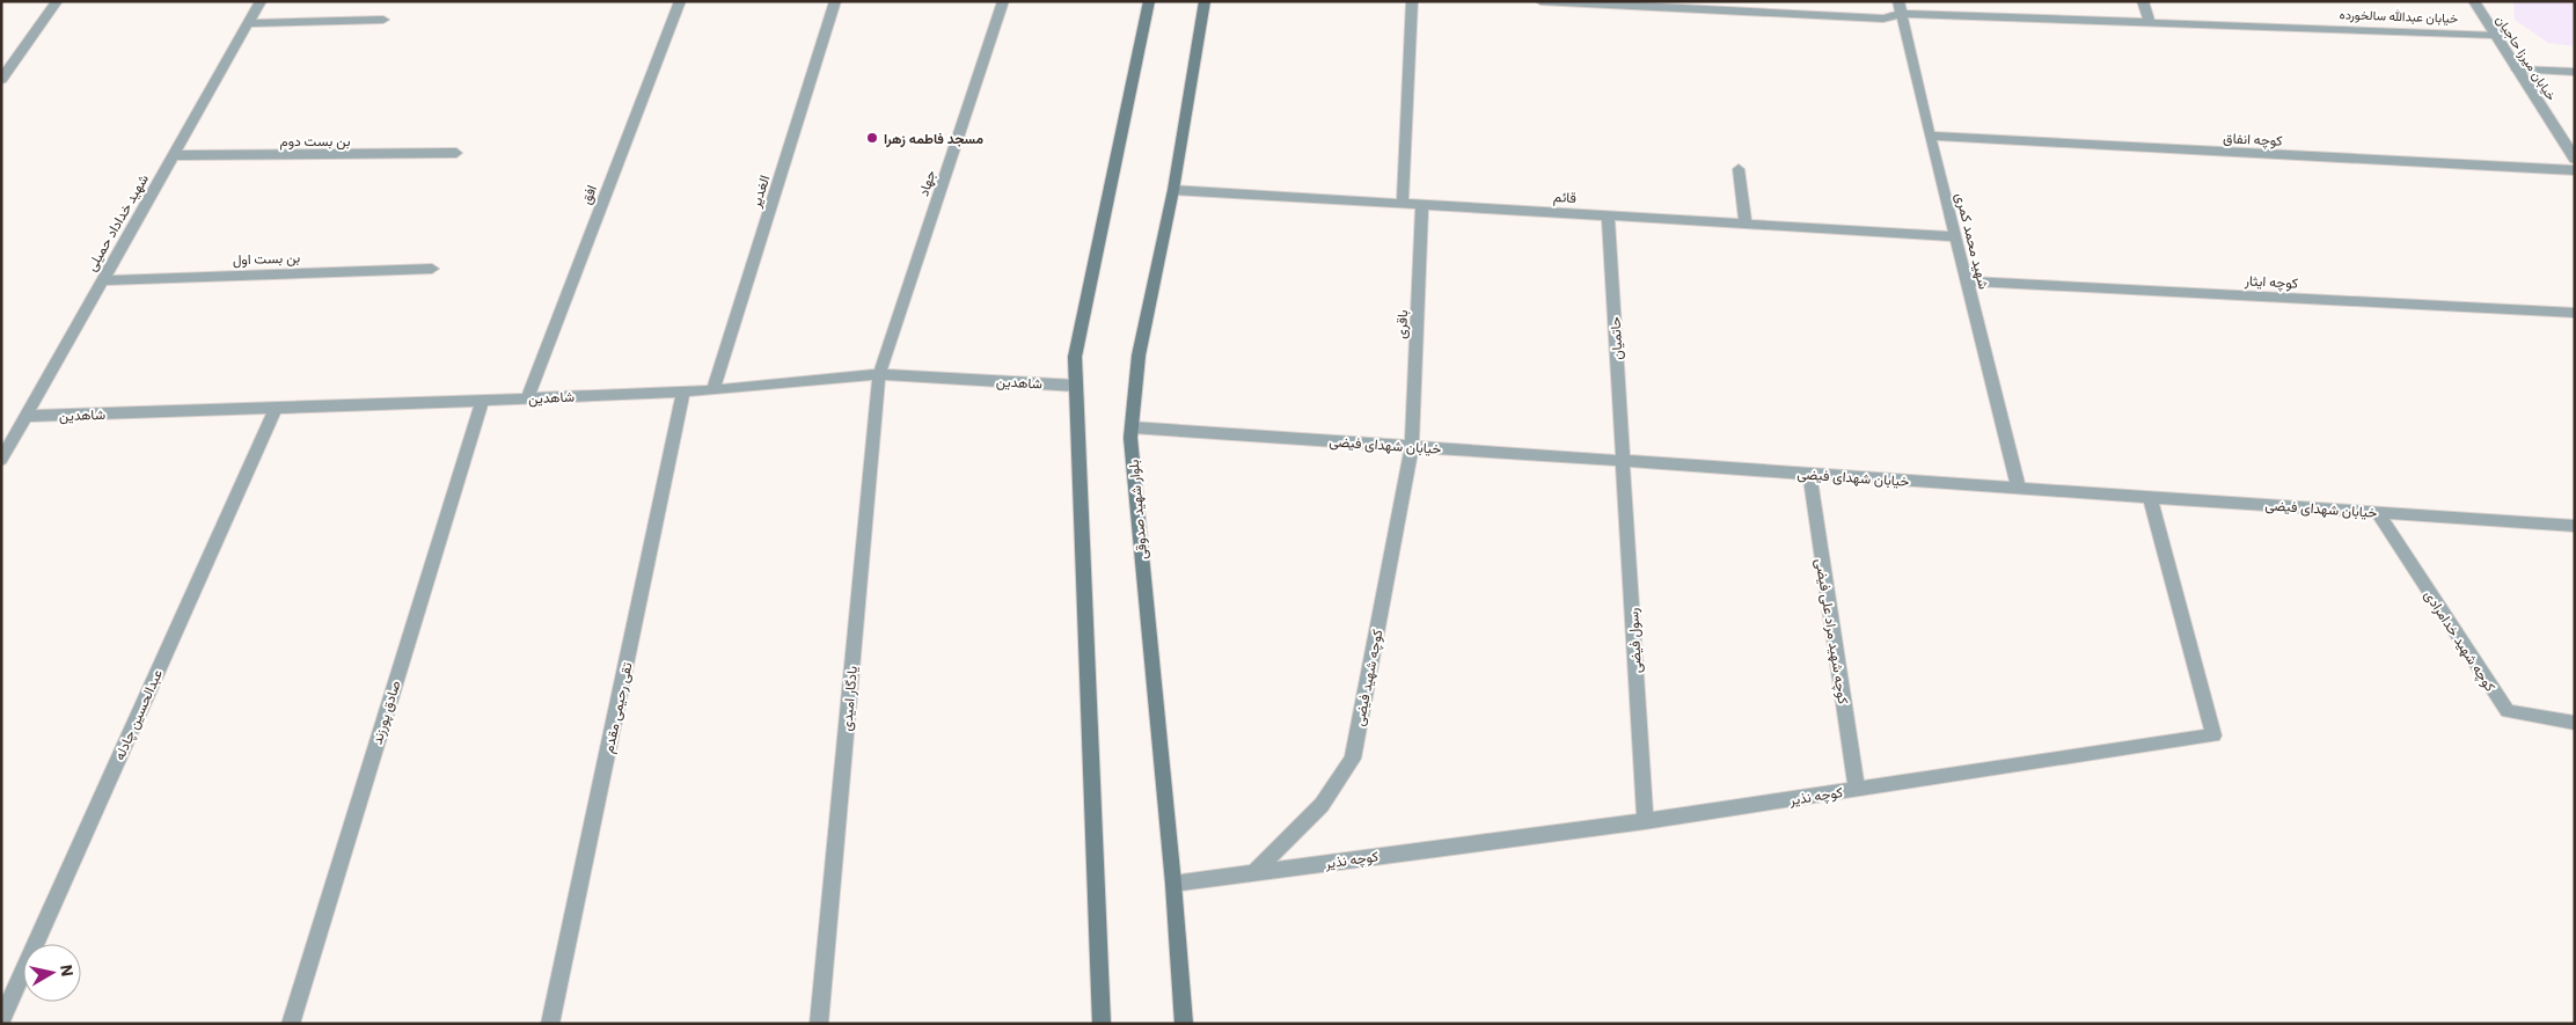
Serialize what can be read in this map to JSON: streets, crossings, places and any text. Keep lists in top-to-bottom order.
{
  "streets": {
    "main road": ["بلوار شهید صدوقی"],
    "street": [
      "خیابان عبدالله سالخورده",
      "خیابان میرزا حاجیان",
      "کوچه انفاق",
      "بن بست دوم",
      "جهاد",
      "الغدیر",
      "افق",
      "قائم",
      "شهید خداداد حمیلی",
      "شهید محمد کمری",
      "بن بست اول",
      "کوچه ایثار",
      "باقری",
      "حاتمیان",
      "شاهدین",
      "خیابان شهدای فیضی",
      "کوچه شهید مراد علی فیضی",
      "رسول فیضی",
      "کوچه شهید خدامرادی",
      "کوچه شهید فیضی",
      "یادگار امیدی",
      "تقی رحیمی مقدم",
      "صادق پورزند",
      "عبدالحسین چادله",
      "کوچه نذیر"
    ]
  },
  "crossings": [
    ["خیابان عبدالله سالخورده", "خیابان میرزا حاجیان"],
    ["خیابان عبدالله سالخورده", "شهید محمد کمری"],
    ["کوچه انفاق", "شهید محمد کمری"],
    ["بن بست دوم", "شهید خداداد حمیلی"],
    ["جهاد", "شاهدین"],
    ["جهاد", "یادگار امیدی"],
    ["الغدیر", "شاهدین"],
    ["افق", "شاهدین"],
    ["قائم", "شهید محمد کمری"],
    ["قائم", "باقری"],
    ["قائم", "حاتمیان"],
    ["قائم", "بلوار شهید صدوقی"],
    ["شهید خداداد حمیلی", "بن بست اول"],
    ["شهید خداداد حمیلی", "شاهدین"],
    ["شهید محمد کمری", "کوچه ایثار"],
    ["شهید محمد کمری", "خیابان شهدای فیضی"],
    ["باقری", "خیابان شهدای فیضی"],
    ["باقری", "کوچه شهید فیضی"],
    ["حاتمیان", "خیابان شهدای فیضی"],
    ["حاتمیان", "رسول فیضی"],
    ["شاهدین", "یادگار امیدی"],
    ["شاهدین", "تقی رحیمی مقدم"],
    ["شاهدین", "صادق پورزند"],
    ["شاهدین", "عبدالحسین چادله"],
    ["خیابان شهدای فیضی", "بلوار شهید صدوقی"],
    ["خیابان شهدای فیضی", "کوچه شهید مراد علی فیضی"],
    ["خیابان شهدای فیضی", "رسول فیضی"],
    ["خیابان شهدای فیضی", "کوچه شهید خدامرادی"],
    ["خیابان شهدای فیضی", "کوچه شهید فیضی"],
    ["خیابان شهدای فیضی", "کوچه نذیر"],
    ["بلوار شهید صدوقی", "کوچه نذیر"],
    ["کوچه شهید مراد علی فیضی", "کوچه نذیر"],
    ["رسول فیضی", "کوچه نذیر"],
    ["کوچه شهید فیضی", "کوچه نذیر"]
  ],
  "places": ["مسجد فاطمه زهرا"],
  "north": "right"
}
